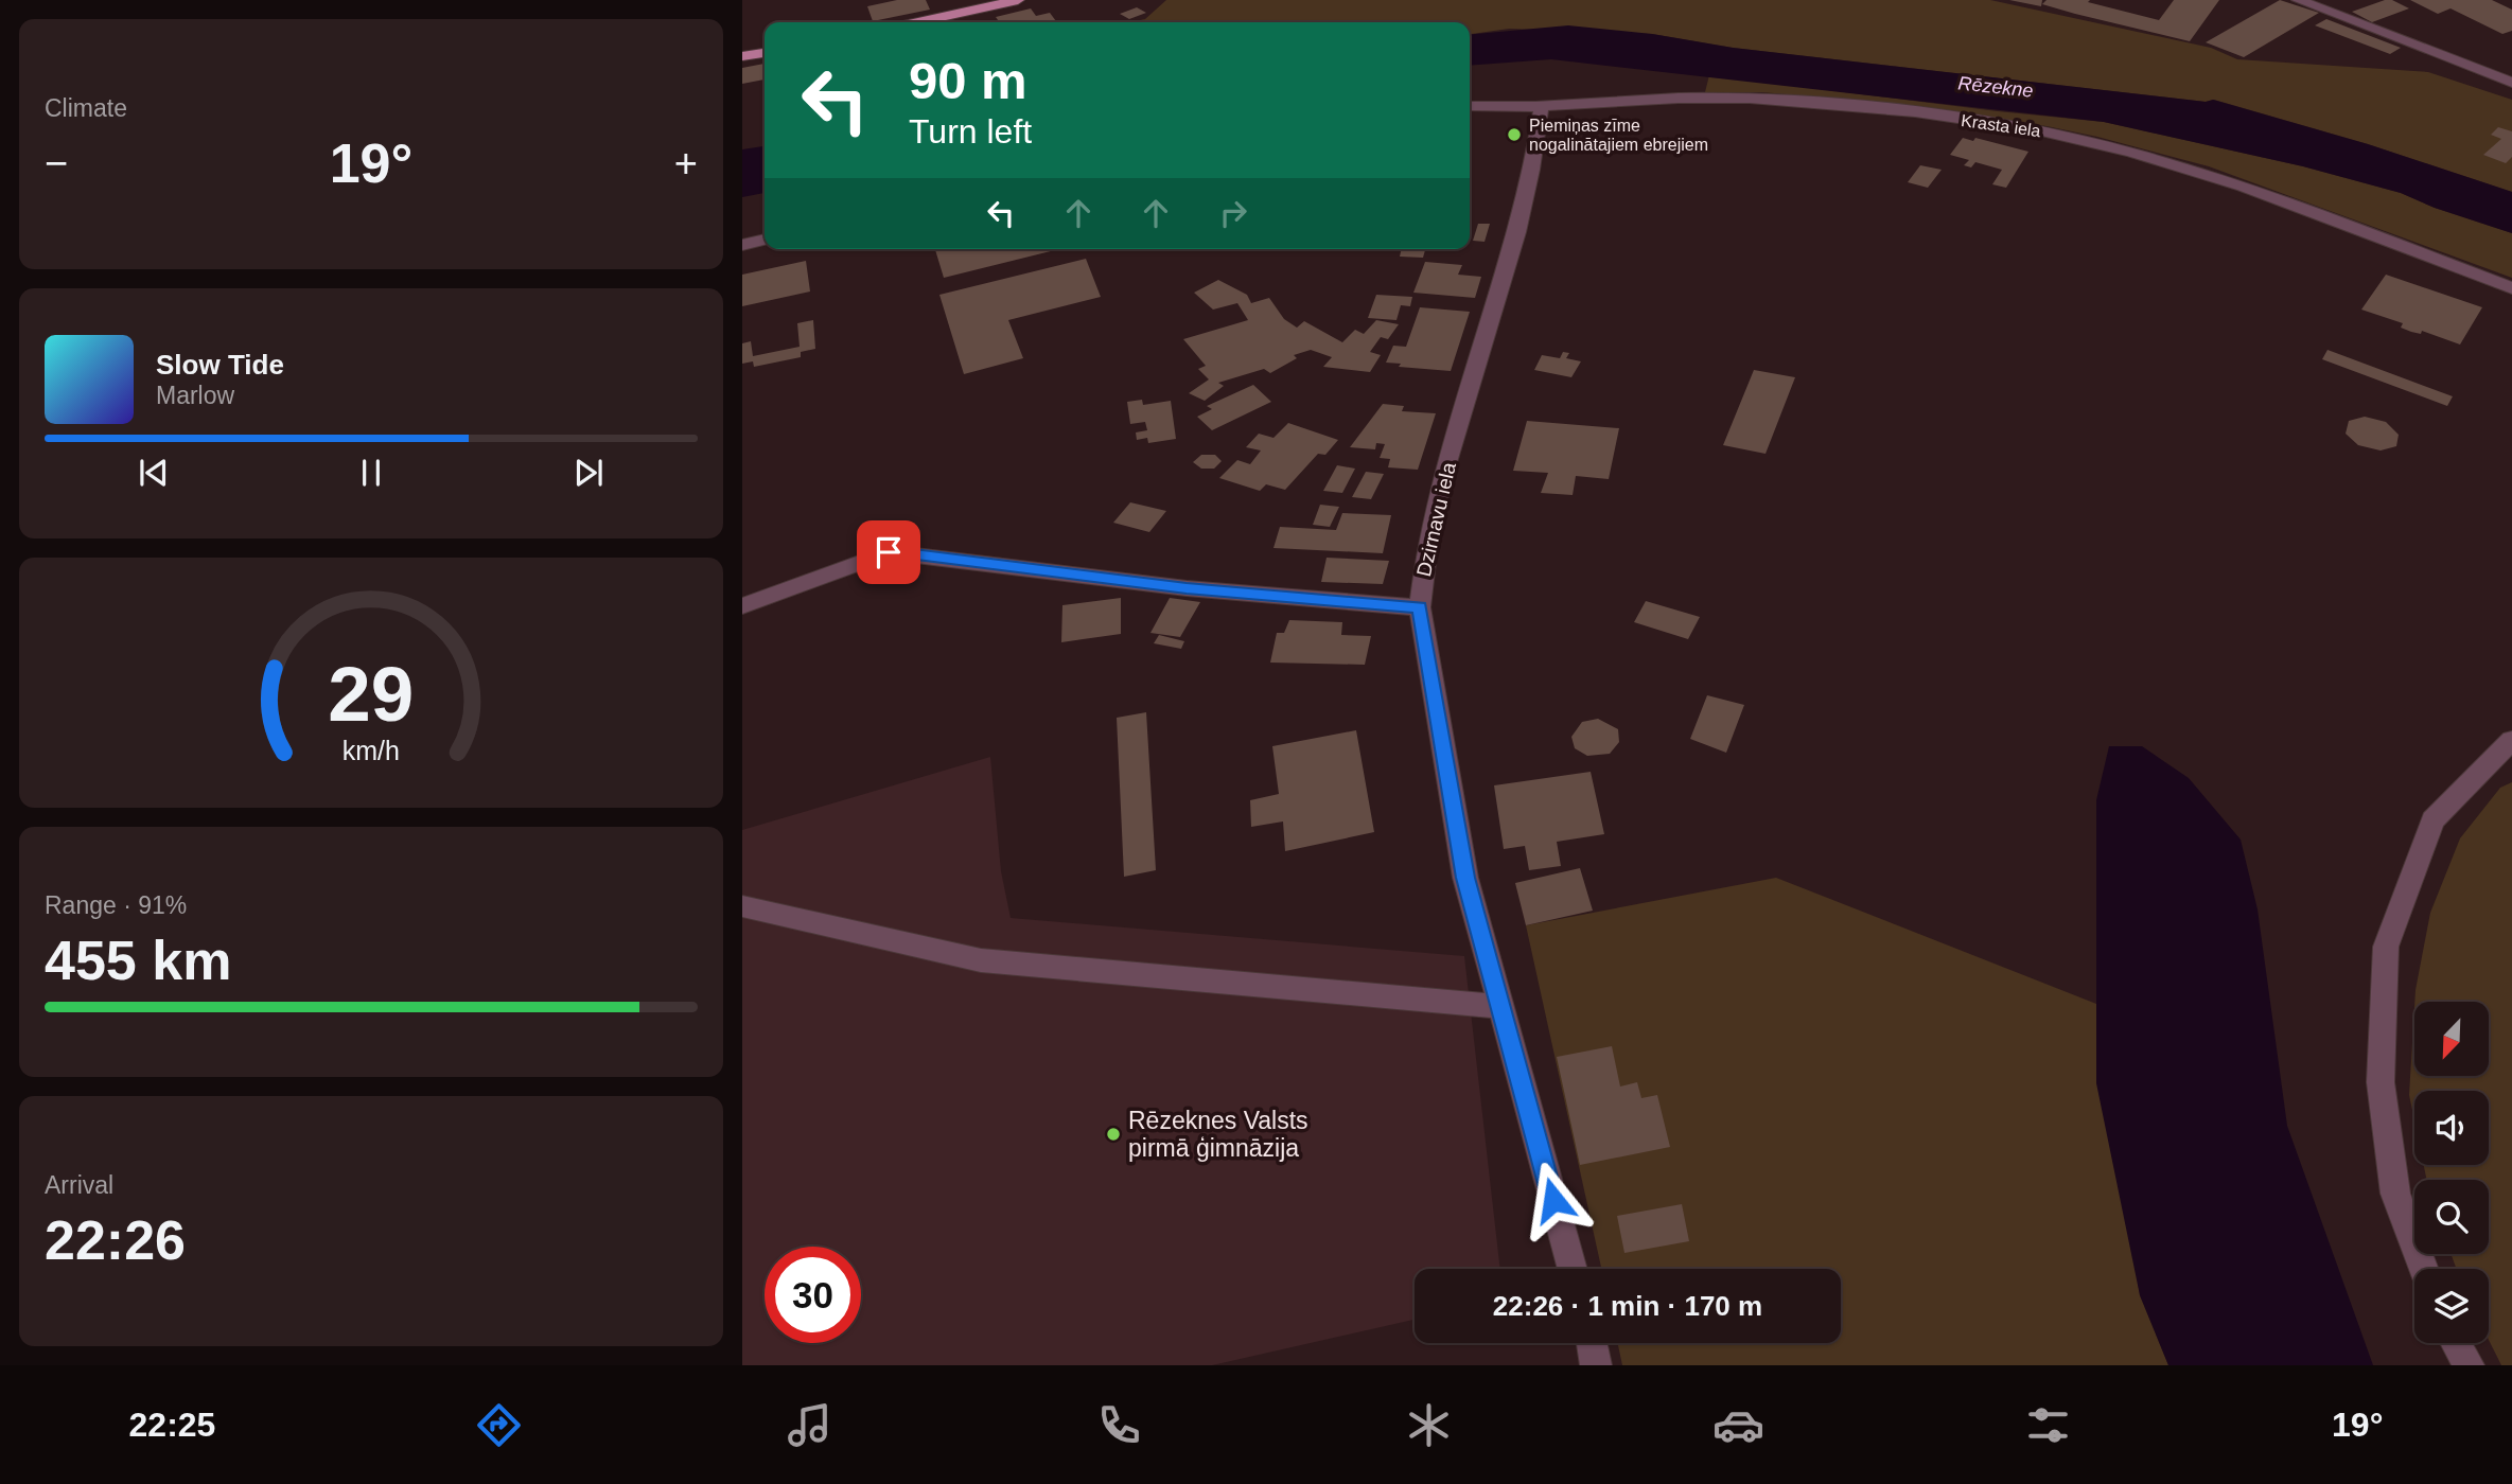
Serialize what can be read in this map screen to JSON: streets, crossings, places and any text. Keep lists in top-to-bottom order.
{
  "streets": {
    "street": ["Krasta iela", "Dzirnavu iela"]
  },
  "crossings": [
    ["Krasta iela", "Dzirnavu iela"]
  ],
  "water": ["Rēzekne"],
  "places": ["Piemiņas zīme nogalinātajiem ebrejiem", "Rēzeknes Valsts pirmā ģimnāzija"],
  "north": "bottom left",
  "page": {
    "tile": [
      "Climate",
      ["Range · 91%", "455 km"],
      ["Arrival", "22:26"]
    ],
    "turn": ["90 m", "Turn left"],
    "heat": ["−", "19°", "+"],
    "song": ["Slow Tide", "Marlow"],
    "limit": "30",
    "trip": "22:26 · 1 min · 170 m",
    "tabs": ["22:25", "19°"],
    "gauge": ["29", "km/h"]
  }
}
